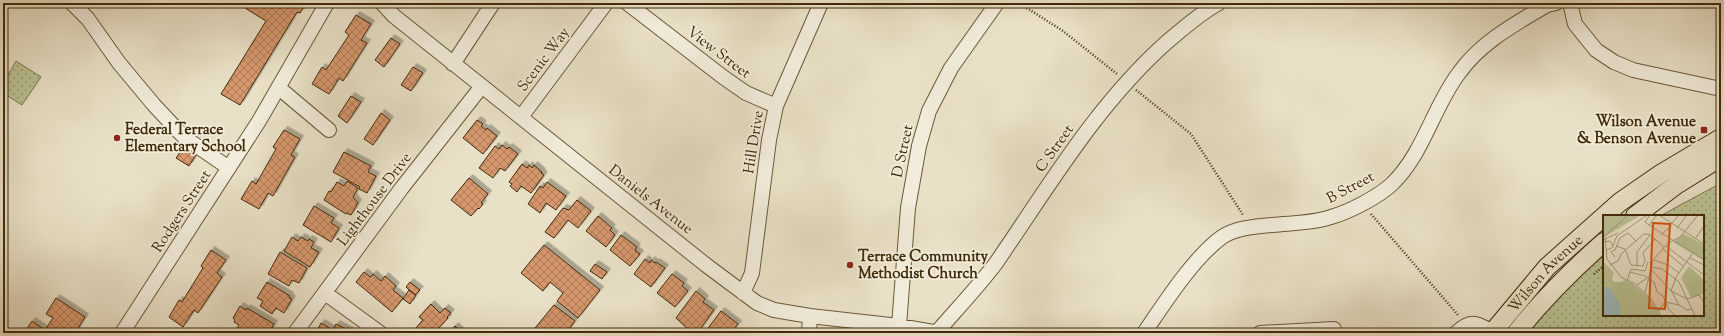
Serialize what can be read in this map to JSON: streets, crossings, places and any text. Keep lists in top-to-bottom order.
{
  "streets": {
    "main road": ["Wilson Avenue"],
    "street": [
      "View Street",
      "Scenic Way",
      "Hill Drive",
      "C Street",
      "D Street",
      "B Street",
      "Lighthouse Drive",
      "Daniels Avenue",
      "Rodgers Street"
    ]
  },
  "crossings": [
    ["View Street", "Hill Drive"],
    ["Scenic Way", "Daniels Avenue"],
    ["Hill Drive", "Daniels Avenue"],
    ["C Street", "Daniels Avenue"],
    ["D Street", "Daniels Avenue"],
    ["Lighthouse Drive", "Daniels Avenue"]
  ],
  "places": {
    "transit": ["Wilson Avenue & Benson Avenue"],
    "other": ["Federal Terrace Elementary School", "Terrace Community Methodist Church"]
  }
}
